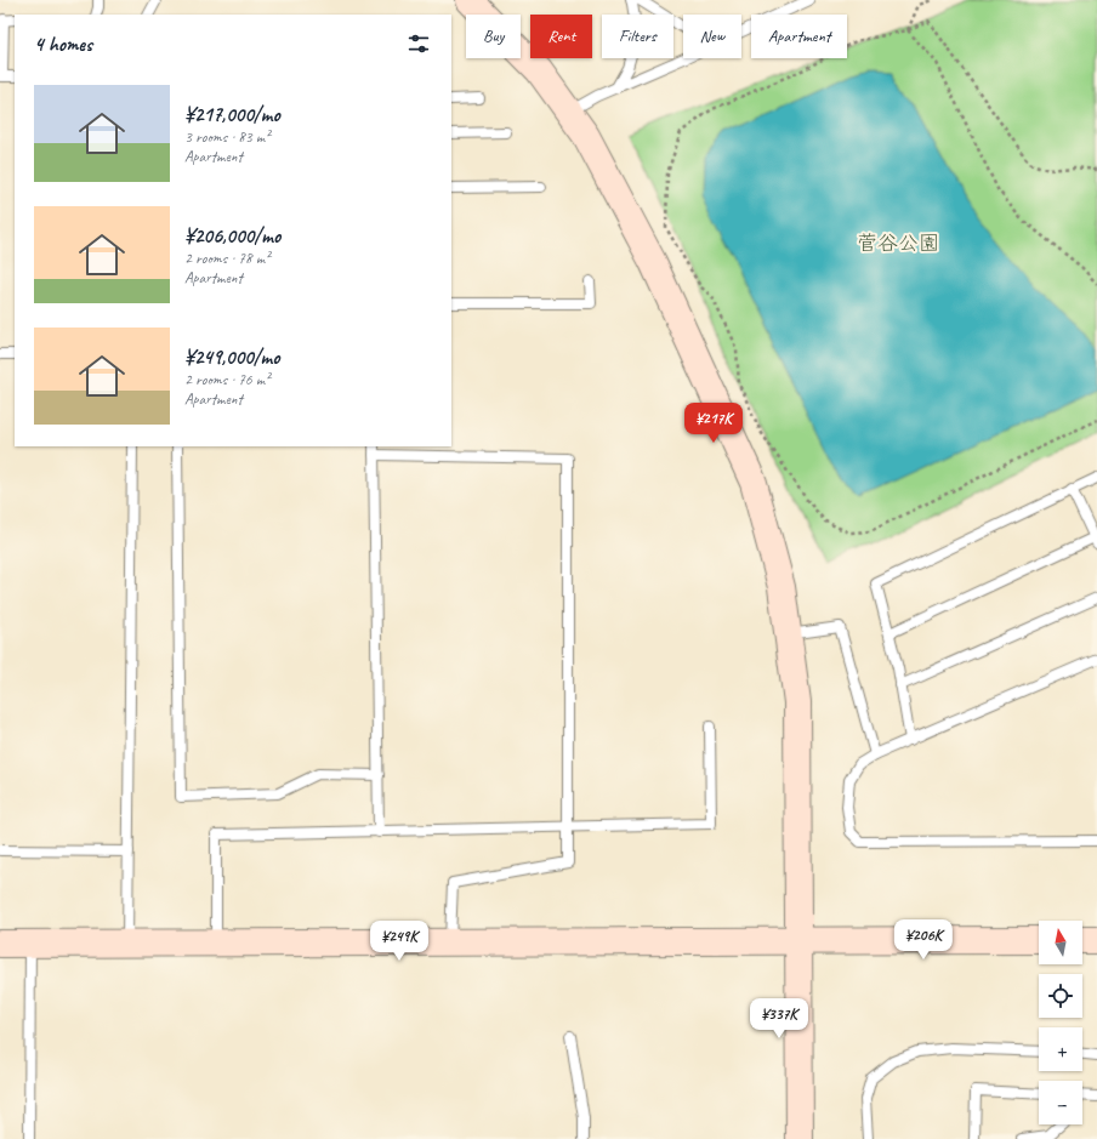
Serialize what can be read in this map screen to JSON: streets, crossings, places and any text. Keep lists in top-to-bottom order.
{
  "parks": ["菅谷公園"],
  "north": "top",
  "page": {
    "chip": [
      "Buy",
      "Rent",
      "Filters",
      "New",
      "Apartment"
    ],
    "heading": "4 homes",
    "list": [
      {
        "name": "¥217,000/mo",
        "note": "3 rooms · 83 m² · Apartment"
      },
      {
        "name": "¥206,000/mo",
        "note": "2 rooms · 78 m² · Apartment"
      },
      {
        "name": "¥249,000/mo",
        "note": "2 rooms · 76 m² · Apartment"
      }
    ],
    "price": [
      "¥217K",
      "¥206K",
      "¥249K",
      "¥337K"
    ],
    "map_buttons": ["+", "−"]
  }
}
